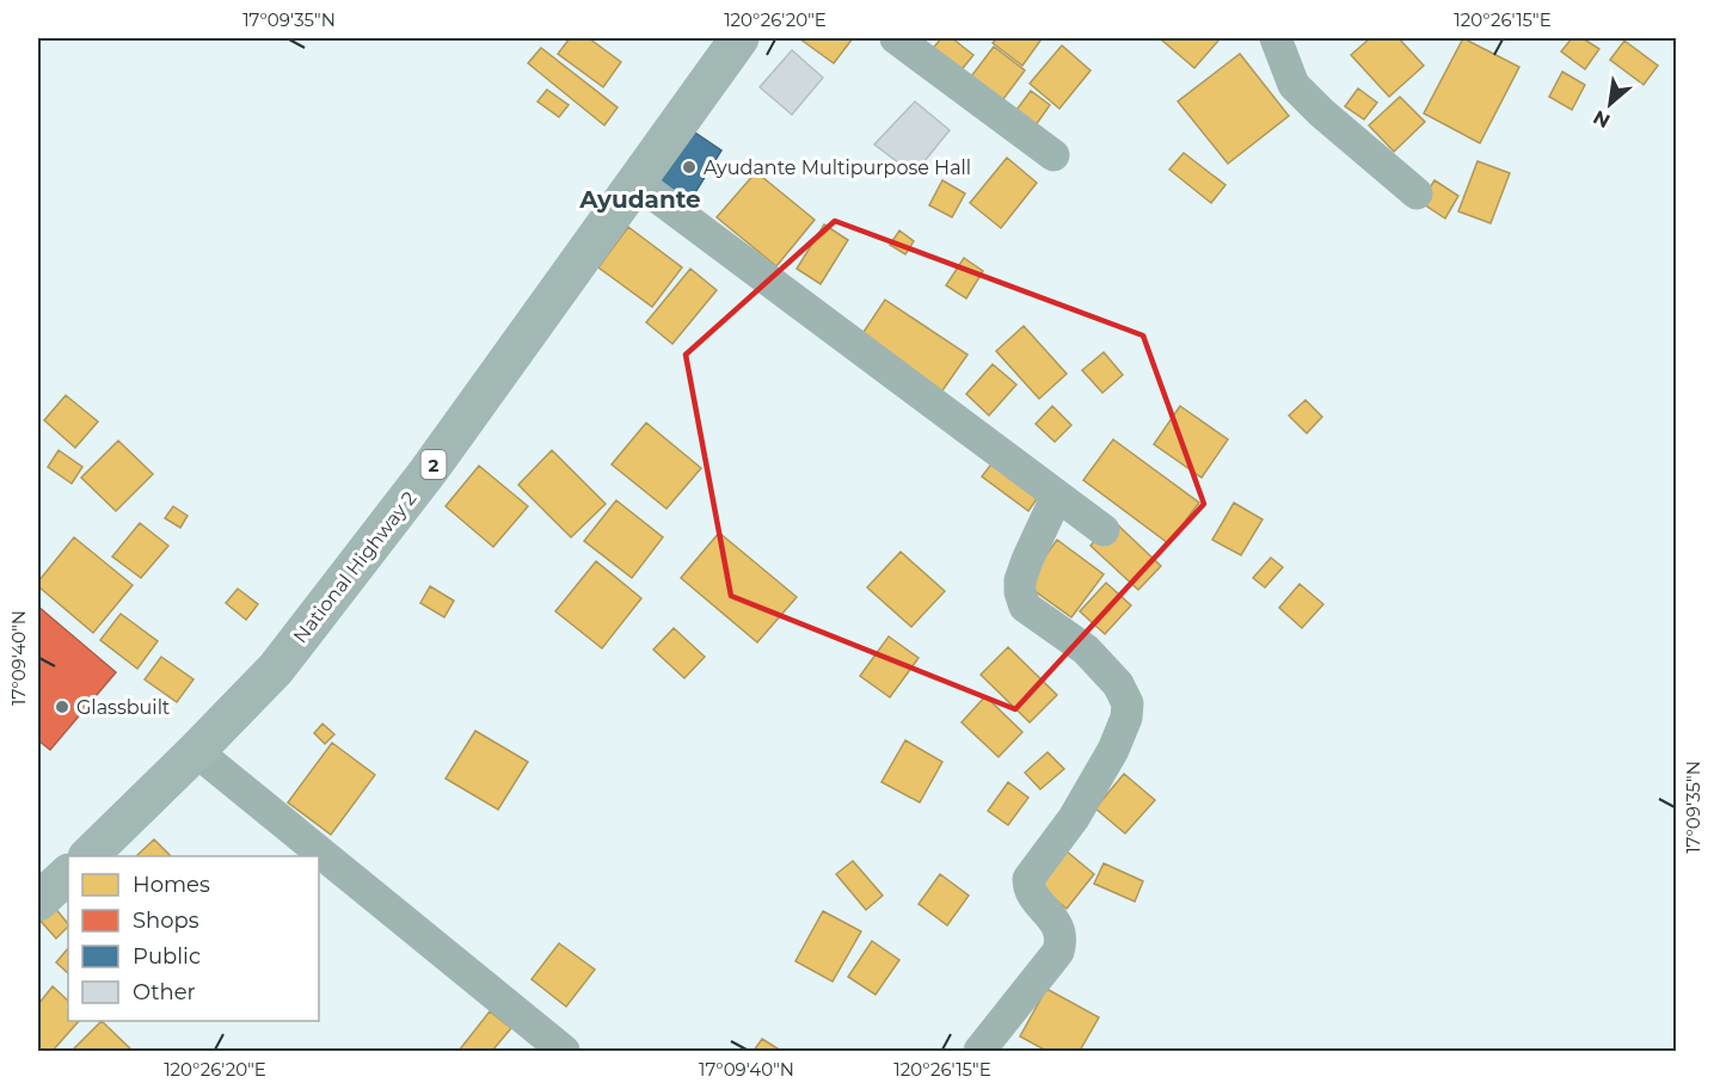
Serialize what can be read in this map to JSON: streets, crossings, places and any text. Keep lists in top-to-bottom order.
{
  "streets": {
    "main road": ["2", "National Highway 2"]
  },
  "districts": ["Ayudante"],
  "places": ["Ayudante Multipurpose Hall", "Glassbuilt"],
  "legend": [
    "Homes",
    "Shops",
    "Public",
    "Other"
  ],
  "north": "bottom left",
  "coordinates": [
    "17°09'35\"N",
    "120°26'20\"E",
    "120°26'15\"E",
    "17°09'40\"N"
  ]
}
